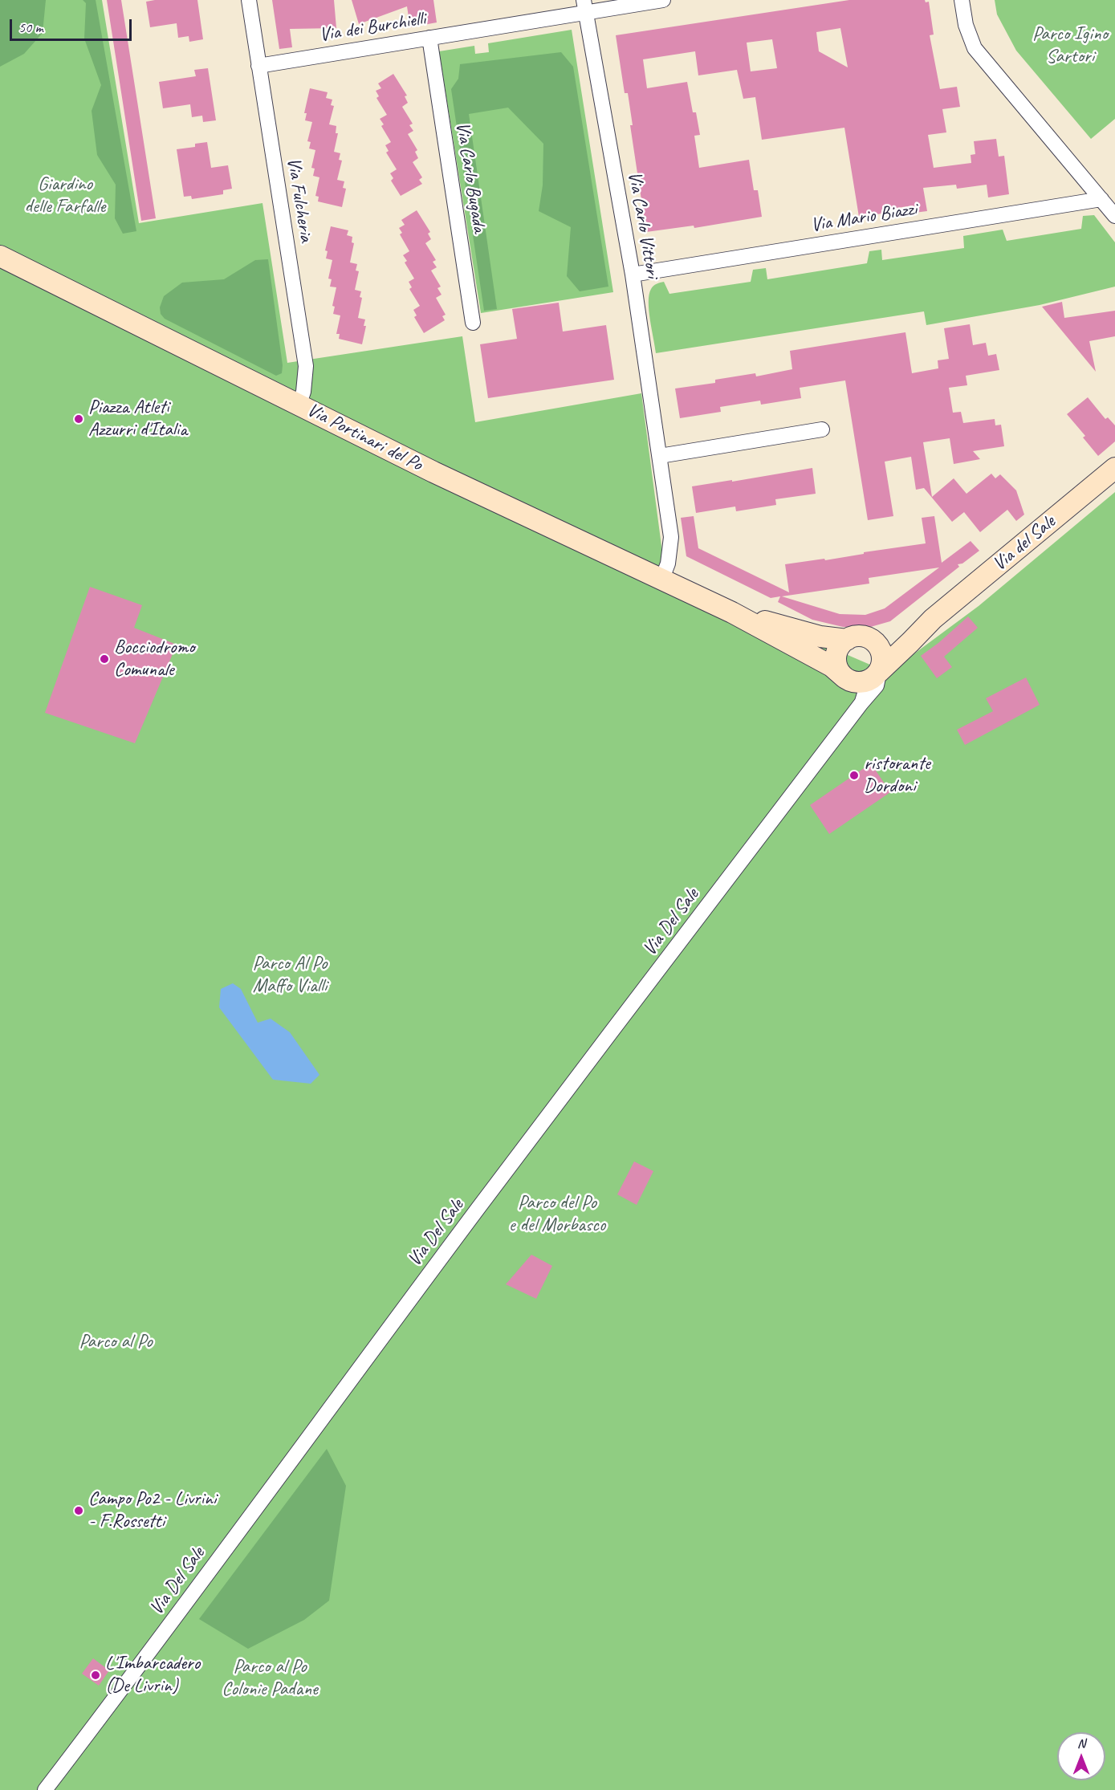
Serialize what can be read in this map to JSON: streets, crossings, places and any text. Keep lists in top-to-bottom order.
{
  "streets": {
    "street": [
      "Via dei Burchielli",
      "Via Carlo Bugada",
      "Via Fulcheria",
      "Via Mario Biazzi",
      "Via Carlo Vittori",
      "Via Portinari del Po",
      "Via del Sale",
      "Via Del Sale"
    ]
  },
  "crossings": [
    ["Via dei Burchielli", "Via Carlo Bugada"],
    ["Via dei Burchielli", "Via Fulcheria"],
    ["Via dei Burchielli", "Via Carlo Vittori"],
    ["Via Fulcheria", "Via Portinari del Po"],
    ["Via Mario Biazzi", "Via Carlo Vittori"],
    ["Via Carlo Vittori", "Via Portinari del Po"],
    ["Via Portinari del Po", "Via del Sale"],
    ["Via del Sale", "Via Del Sale"]
  ],
  "parks": [
    "Parco Igino Sartori",
    "Giardino delle Farfalle",
    "Parco Al Po Maffo Vialli",
    "Parco del Po e del Morbasco",
    "Parco al Po",
    "Parco al Po Colonie Padane"
  ],
  "places": [
    "Piazza Atleti Azzurri d'Italia",
    "Bocciodromo Comunale",
    "ristorante Dordoni",
    "Campo Po2 - Livrini - F.Rossetti",
    "L'Imbarcadero (De Livrin)"
  ],
  "scale_bar": "50 m",
  "north": "top"
}
